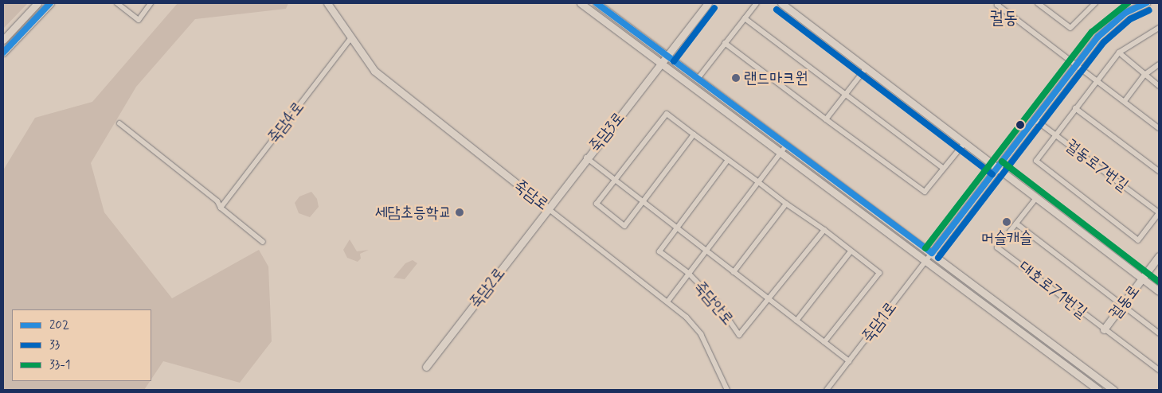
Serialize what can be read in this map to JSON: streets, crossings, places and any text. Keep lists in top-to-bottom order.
{
  "streets": {
    "street": [
      "죽담4로",
      "죽담3로",
      "궐동로7번길",
      "죽담로",
      "죽담2로",
      "대호로71번길",
      "궐동로",
      "죽담안로",
      "죽담1로"
    ]
  },
  "crossings": [
    ["죽담4로", "죽담로"],
    ["죽담3로", "죽담로"],
    ["죽담3로", "죽담2로"],
    ["죽담3로", "죽담안로"],
    ["죽담로", "죽담2로"],
    ["죽담로", "죽담안로"],
    ["대호로71번길", "궐동로"],
    ["죽담안로", "죽담1로"]
  ],
  "districts": ["궐동"],
  "places": ["랜드마크원", "세담초등학교", "머슬캐슬"],
  "lines": ["transit line 202", "transit line 33-1", "transit line 33"],
  "legend": ["202", "33", "33-1"]
}
